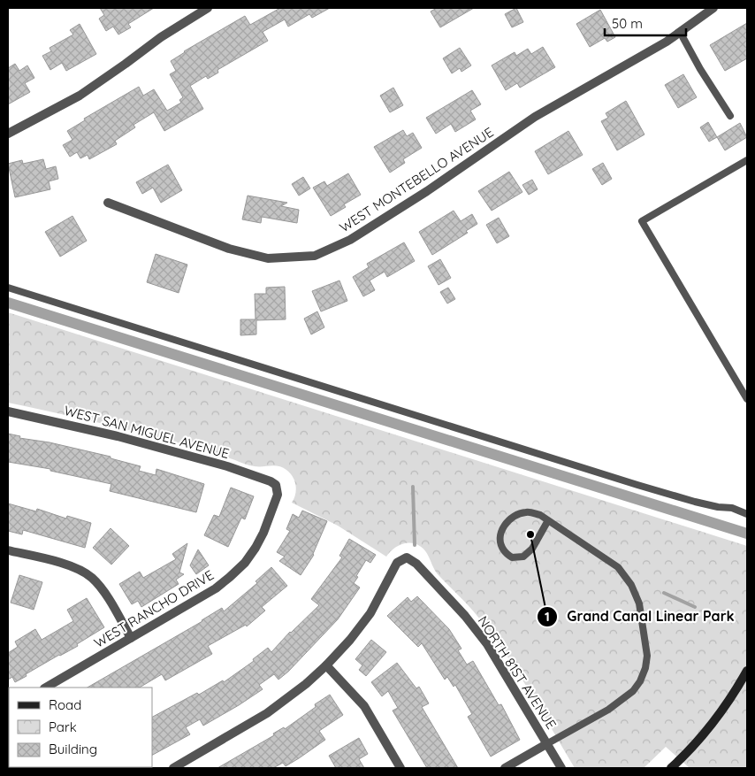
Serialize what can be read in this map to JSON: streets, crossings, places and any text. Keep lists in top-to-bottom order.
{
  "streets": {
    "street": [
      "WEST MONTEBELLO AVENUE",
      "WEST SAN MIGUEL AVENUE",
      "WEST RANCHO DRIVE",
      "NORTH 81ST AVENUE"
    ]
  },
  "crossings": [
    ["WEST SAN MIGUEL AVENUE", "WEST RANCHO DRIVE"]
  ],
  "places": ["Grand Canal Linear Park"],
  "legend": ["Road", "Park", "Building"],
  "scale_bar": "50 m"
}
